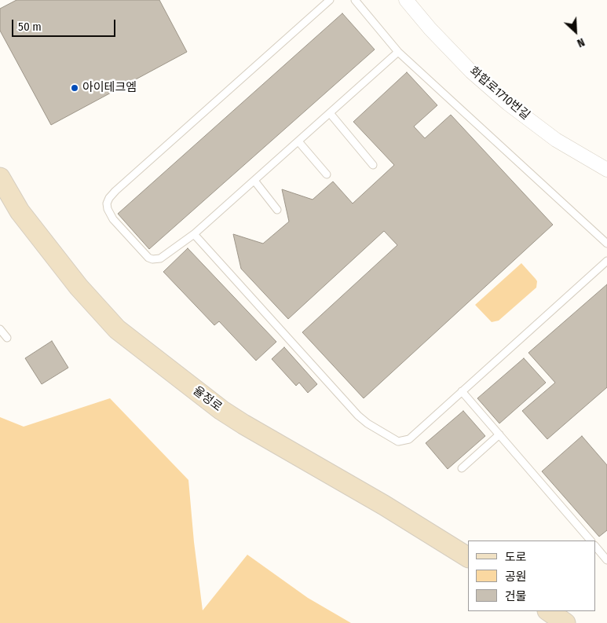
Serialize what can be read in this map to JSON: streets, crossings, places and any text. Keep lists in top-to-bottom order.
{
  "streets": {
    "main road": ["율정로"],
    "street": ["화합로1710번길"]
  },
  "places": ["아이테크엠"],
  "legend": ["도로", "공원", "건물"],
  "scale_bar": "50 m",
  "north": "bottom right"
}
